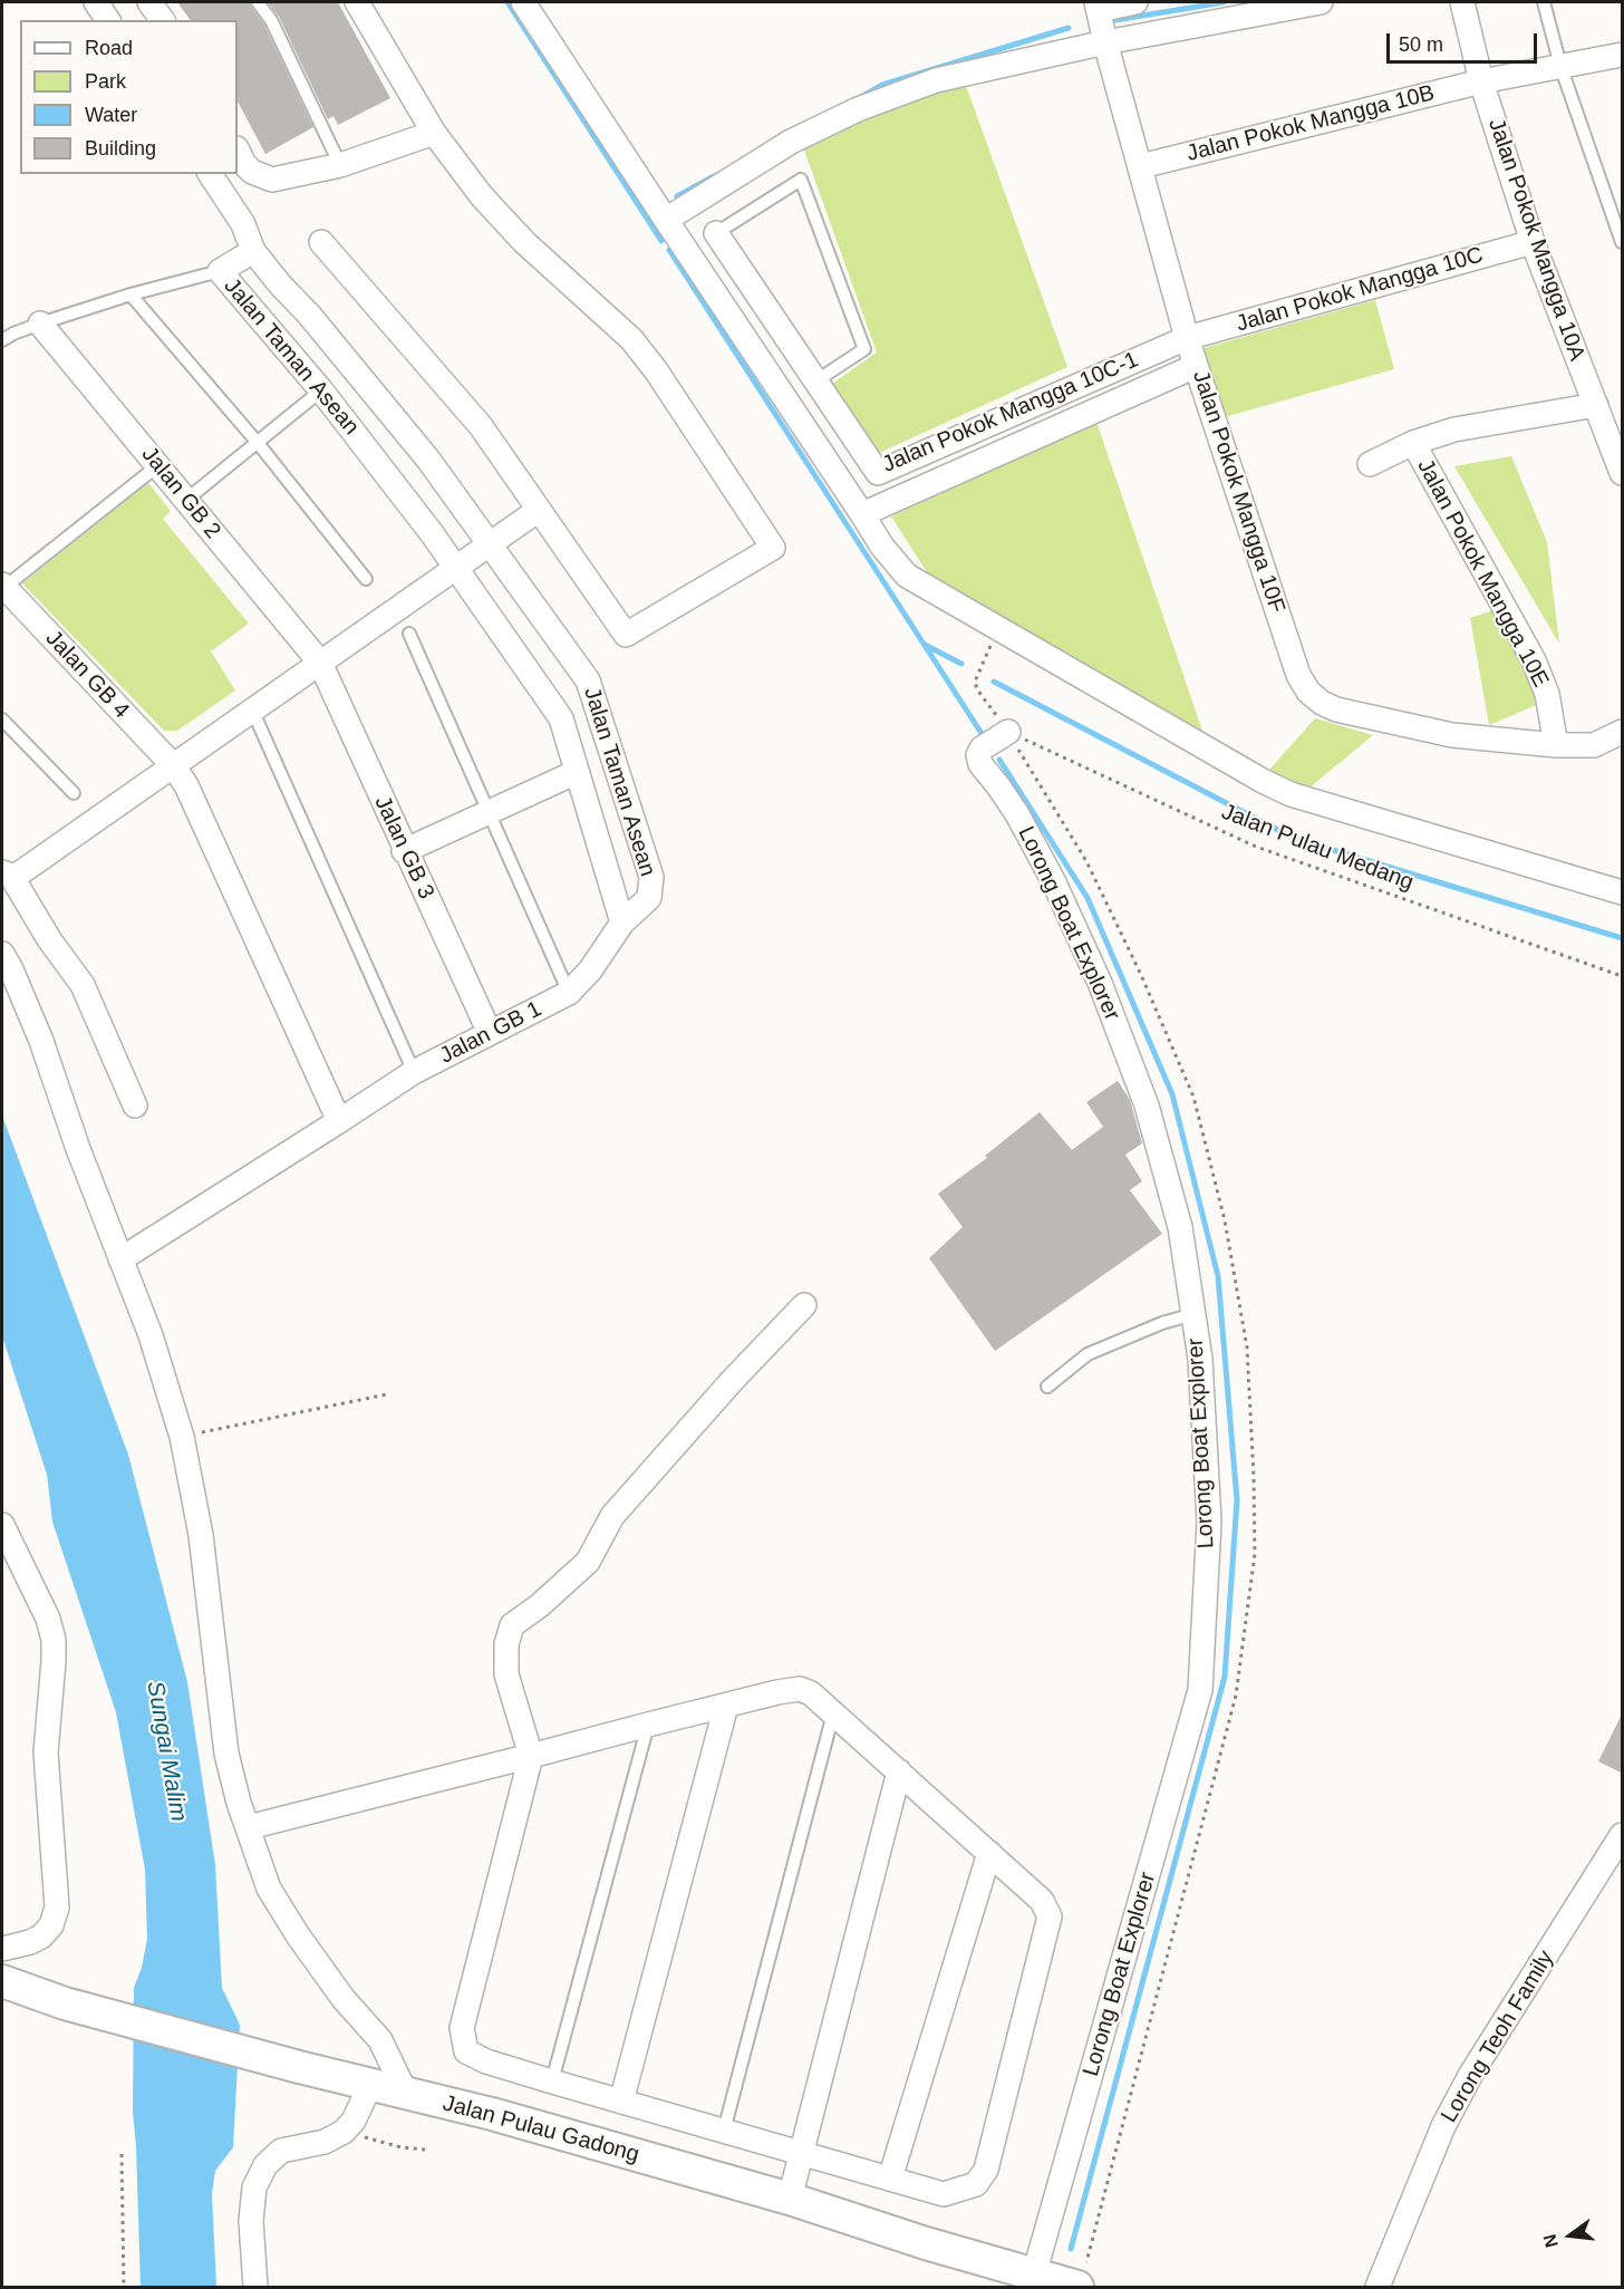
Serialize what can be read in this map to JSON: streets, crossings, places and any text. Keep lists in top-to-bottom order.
{
  "streets": {
    "main road": ["Jalan Pulau Gadong"],
    "street": [
      "Jalan Pokok Mangga 10B",
      "Jalan Pokok Mangga 10A",
      "Jalan Pokok Mangga 10C",
      "Jalan Taman Asean",
      "Jalan Pokok Mangga 10C-1",
      "Jalan Pokok Mangga 10F",
      "Jalan GB 2",
      "Jalan Pokok Mangga 10E",
      "Jalan GB 4",
      "Jalan GB 3",
      "Lorong Boat Explorer",
      "Jalan GB 1",
      "Lorong Teoh Family"
    ],
    "path": ["Jalan Pulau Medang"]
  },
  "crossings": [
    ["Jalan Pokok Mangga 10B", "Jalan Pokok Mangga 10A"],
    ["Jalan Pokok Mangga 10B", "Jalan Pokok Mangga 10F"],
    ["Jalan Pokok Mangga 10A", "Jalan Pokok Mangga 10C"],
    ["Jalan Pokok Mangga 10C", "Jalan Pokok Mangga 10C-1"],
    ["Jalan Pokok Mangga 10C", "Jalan Pokok Mangga 10F"],
    ["Jalan Taman Asean", "Jalan GB 1"],
    ["Jalan Pokok Mangga 10C-1", "Jalan Pokok Mangga 10F"],
    ["Jalan Pokok Mangga 10F", "Jalan Pokok Mangga 10E"],
    ["Jalan GB 2", "Jalan GB 3"],
    ["Jalan GB 4", "Jalan GB 1"],
    ["Jalan GB 3", "Jalan GB 1"],
    ["Jalan Pulau Medang", "Lorong Boat Explorer"],
    ["Lorong Boat Explorer", "Jalan Pulau Gadong"]
  ],
  "water": ["Sungai Malim"],
  "legend": [
    "Road",
    "Park",
    "Water",
    "Building"
  ],
  "scale_bar": "50 m",
  "north": "left"
}
